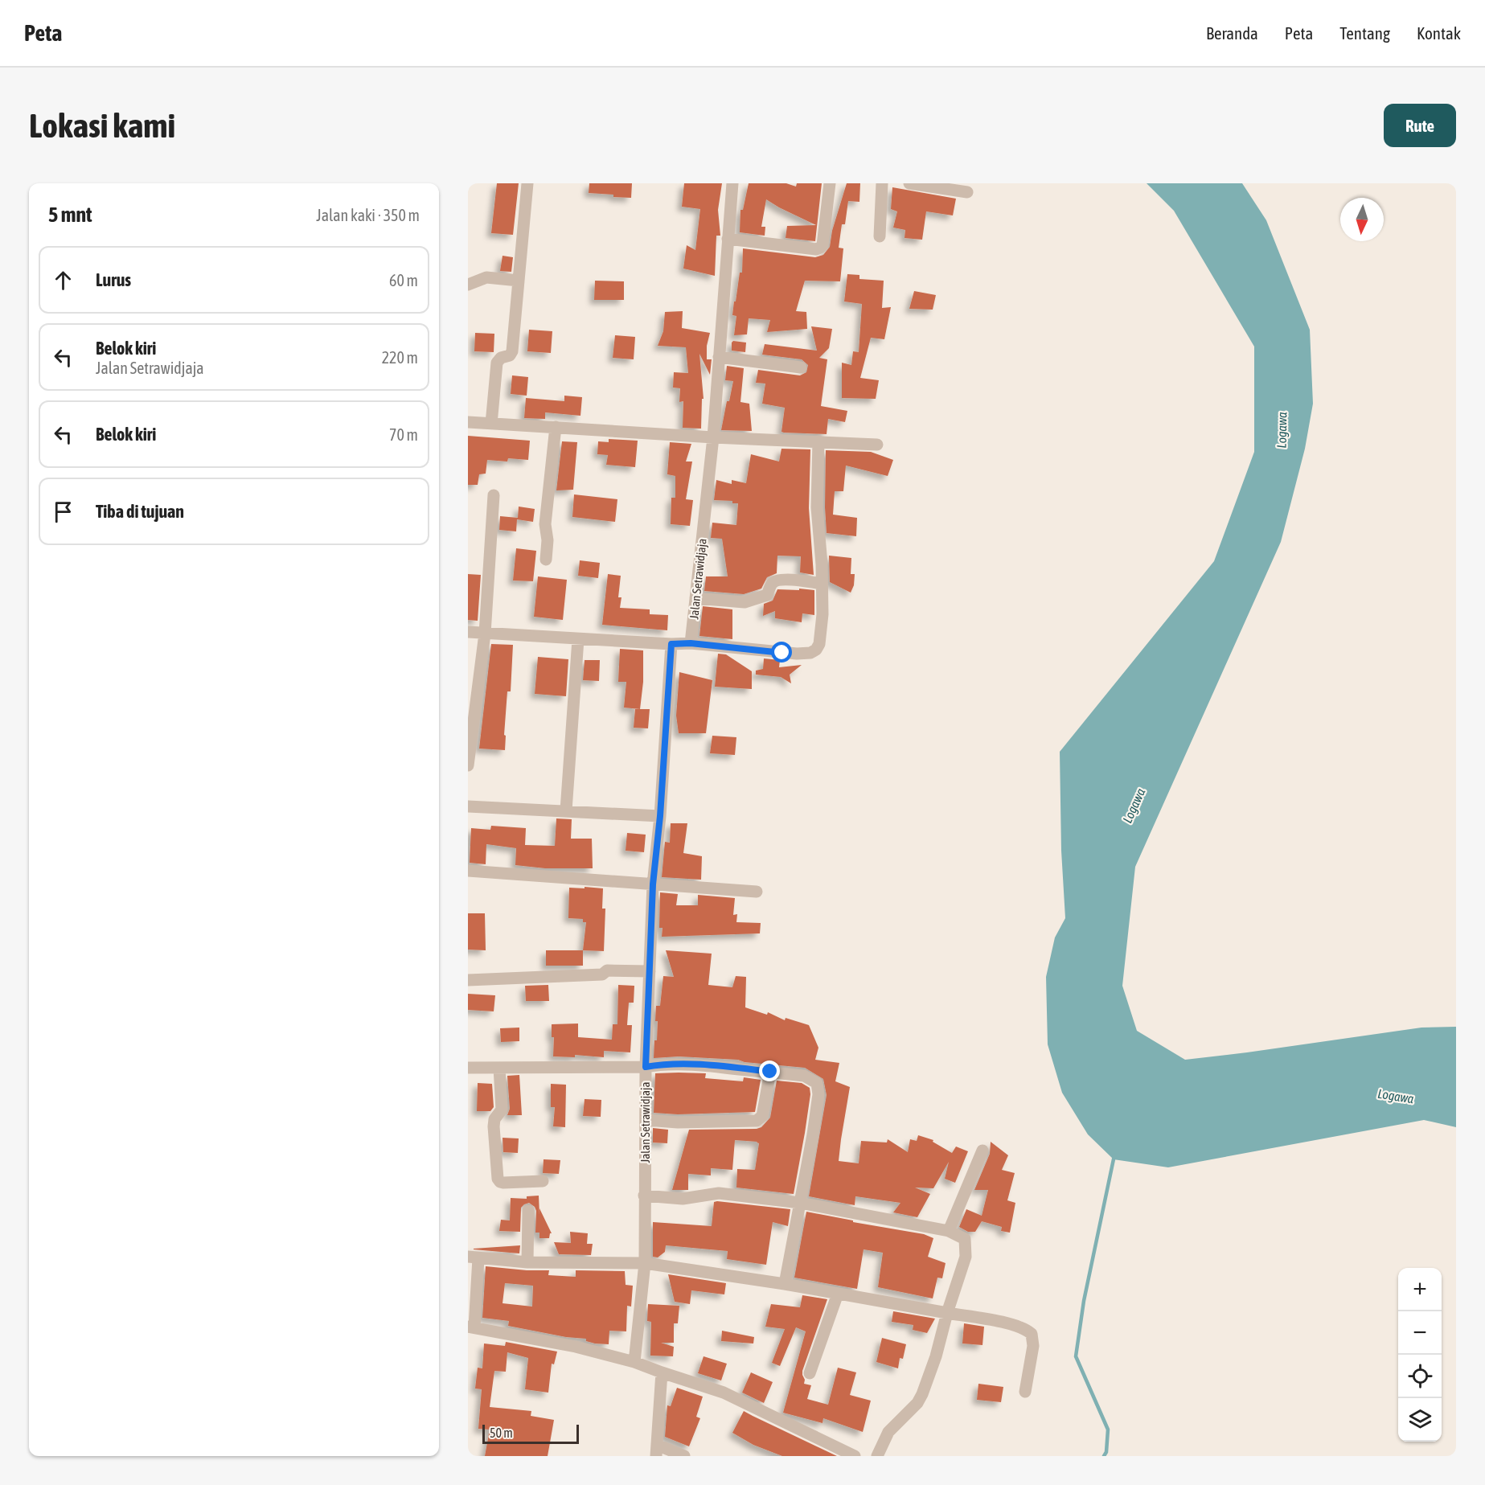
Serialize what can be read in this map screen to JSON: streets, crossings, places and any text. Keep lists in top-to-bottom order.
{
  "streets": {
    "street": ["Jalan Setrawidjaja"]
  },
  "water": ["Logawa"],
  "scale_bar": "50 m",
  "north": "bottom",
  "page": {
    "header": "Peta",
    "nav": [
      "Beranda",
      "Peta",
      "Tentang",
      "Kontak"
    ],
    "buttons": "Rute",
    "title": "Lokasi kami",
    "heading": ["5 mnt", "Jalan kaki · 350 m"],
    "list": [
      ["Lurus", "60 m"],
      ["Belok kiri", "Jalan Setrawidjaja", "220 m"],
      ["Belok kiri", "70 m"],
      "Tiba di tujuan"
    ],
    "map_buttons": ["+", "−"],
    "scale": "50 m"
  }
}
